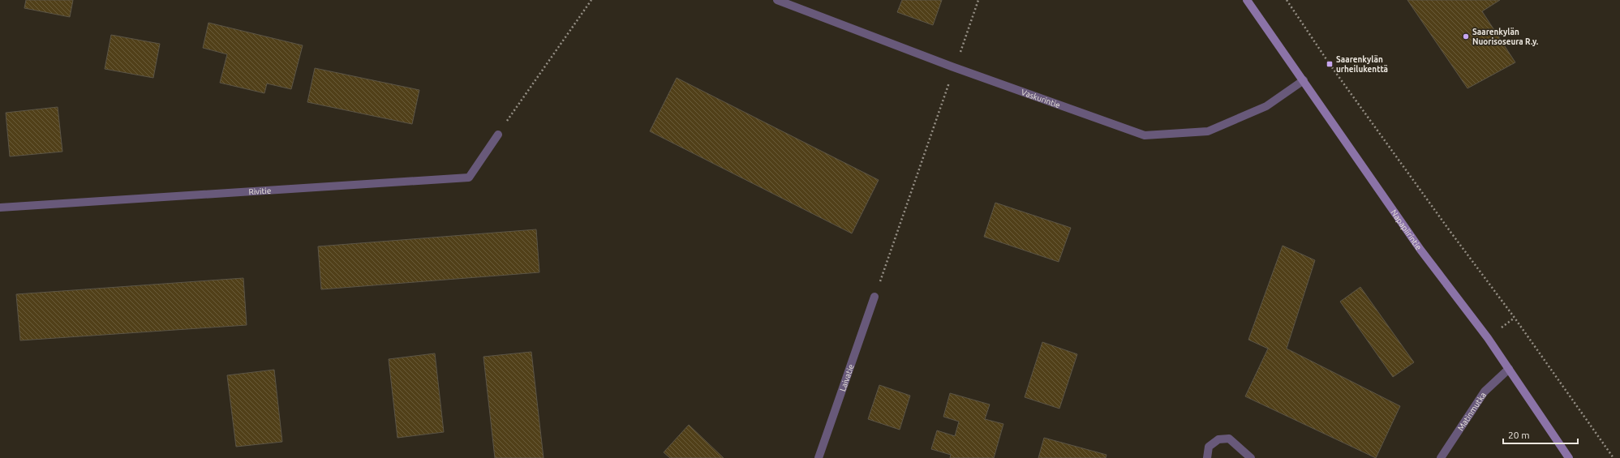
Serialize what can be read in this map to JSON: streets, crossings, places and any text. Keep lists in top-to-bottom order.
{
  "streets": {
    "main road": ["Napapiirintie"],
    "street": [
      "Vaskurintie",
      "Rivitie",
      "Laivatie",
      "Matinmutka"
    ]
  },
  "crossings": [
    ["Vaskurintie", "Napapiirintie"],
    ["Napapiirintie", "Matinmutka"]
  ],
  "places": {
    "other": ["Saarenkylän Nuorisoseura R.y."],
    "transit": ["Saarenkylän urheilukenttä"]
  },
  "scale_bar": "20 m"
}
